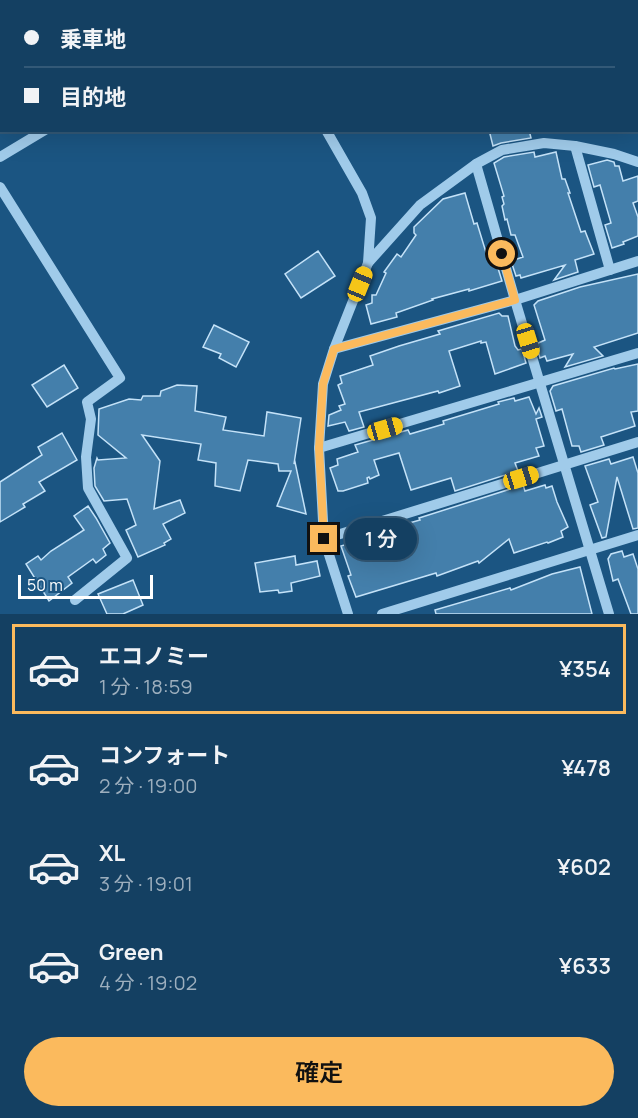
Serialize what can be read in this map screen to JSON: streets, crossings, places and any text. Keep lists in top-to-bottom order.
{
  "scale_bar": "50 m",
  "page": {
    "banner": ["乗車地", "目的地"],
    "bubble": "1 分",
    "scale": "50 m",
    "list": [
      {
        "name": "エコノミー",
        "note": "1 分 · 18:59",
        "value": "¥354"
      },
      {
        "name": "コンフォート",
        "note": "2 分 · 19:00",
        "value": "¥478"
      },
      {
        "name": "XL",
        "note": "3 分 · 19:01",
        "value": "¥602"
      },
      {
        "name": "Green",
        "note": "4 分 · 19:02",
        "value": "¥633"
      }
    ],
    "buttons": "確定"
  }
}
